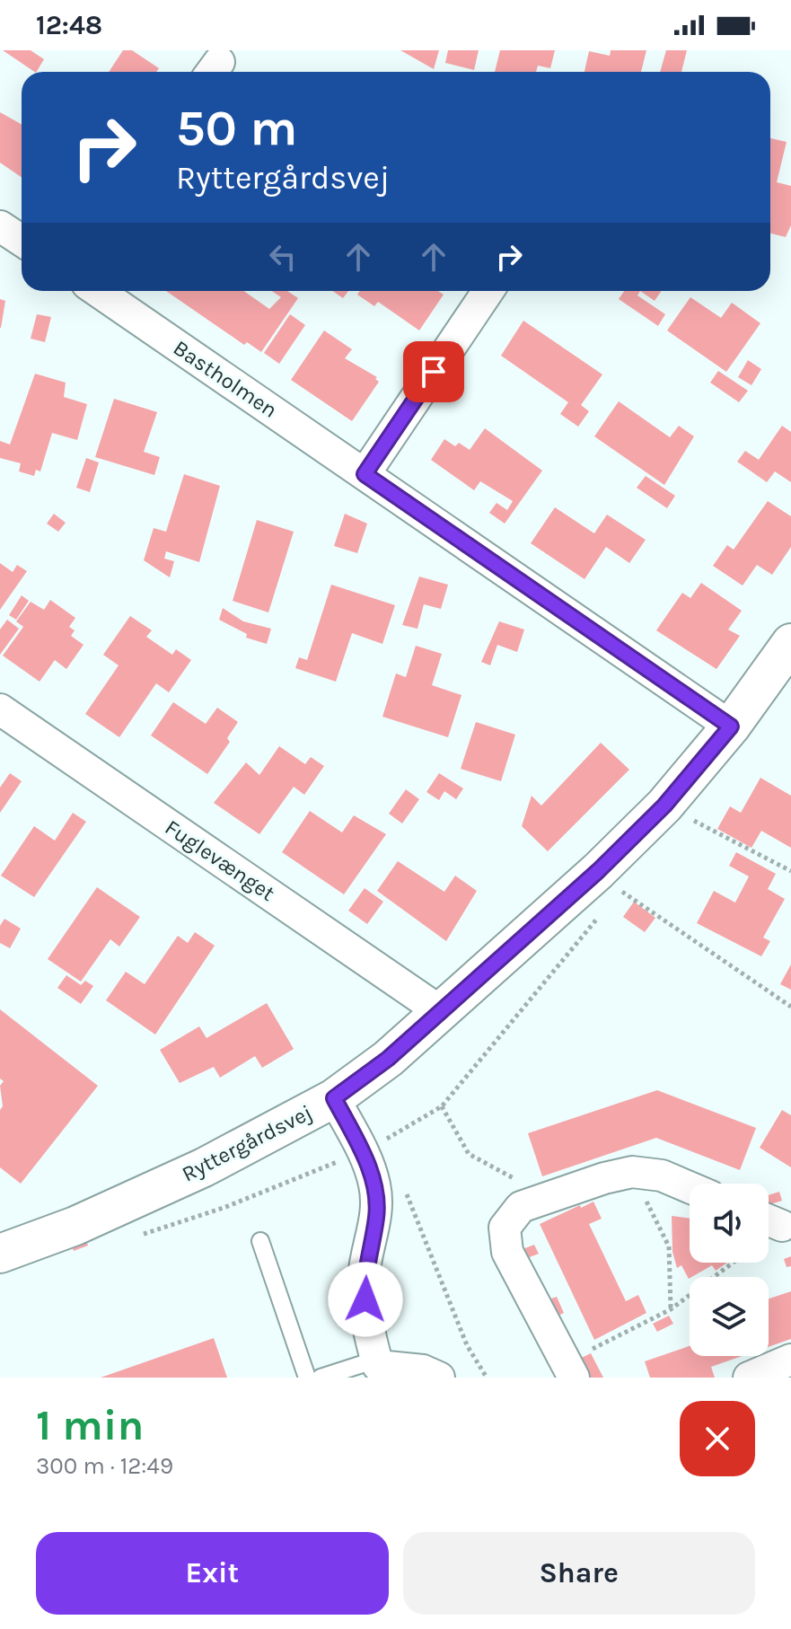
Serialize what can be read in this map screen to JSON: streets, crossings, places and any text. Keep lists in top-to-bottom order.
{
  "streets": {
    "street": ["Bastholmen", "Fuglevænget", "Ryttergårdsvej"]
  },
  "crossings": [
    ["Bastholmen", "Ryttergårdsvej"],
    ["Fuglevænget", "Ryttergårdsvej"]
  ],
  "page": {
    "status": "12:48",
    "turn": ["50 m", "Ryttergårdsvej"],
    "heading": ["1 min", "300 m · 12:49"],
    "buttons": ["Exit", "Share"]
  }
}
